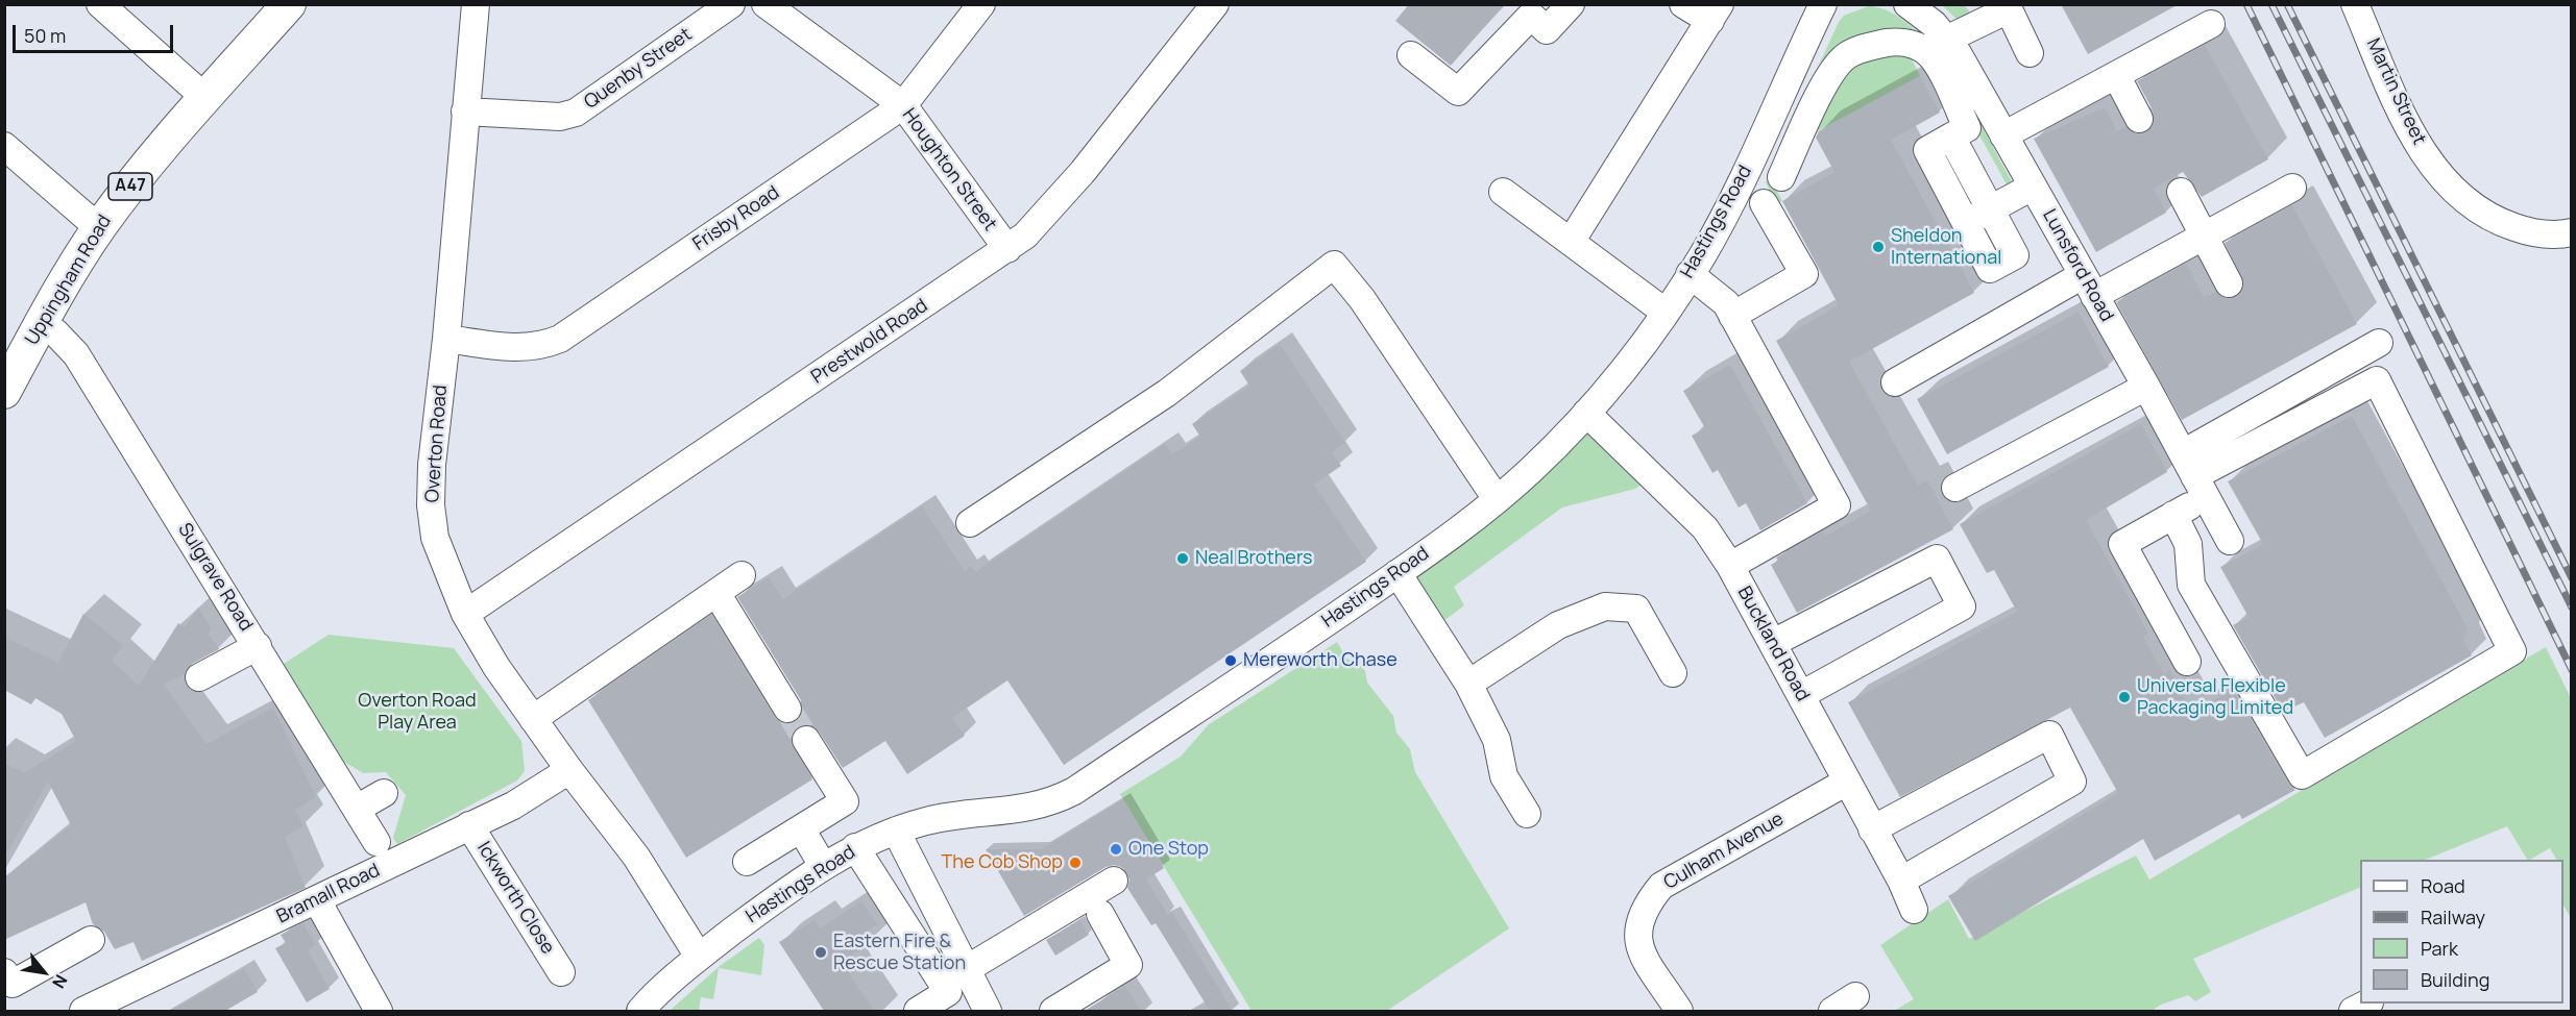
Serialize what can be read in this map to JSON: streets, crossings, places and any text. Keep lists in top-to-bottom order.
{
  "streets": {
    "main road": ["A47", "Uppingham Road"],
    "street": [
      "Quenby Street",
      "Martin Street",
      "Houghton Street",
      "Frisby Road",
      "Hastings Road",
      "Lunsford Road",
      "Prestwold Road",
      "Overton Road",
      "Sulgrave Road",
      "Buckland Road",
      "Culham Avenue",
      "Bramall Road",
      "Ickworth Close"
    ]
  },
  "crossings": [
    ["Quenby Street", "Overton Road"],
    ["Houghton Street", "Frisby Road"],
    ["Houghton Street", "Prestwold Road"],
    ["Frisby Road", "Overton Road"],
    ["Hastings Road", "Overton Road"],
    ["Hastings Road", "Buckland Road"],
    ["Uppingham Road", "Sulgrave Road"],
    ["Prestwold Road", "Overton Road"],
    ["Overton Road", "Bramall Road"],
    ["Buckland Road", "Culham Avenue"],
    ["Bramall Road", "Ickworth Close"]
  ],
  "parks": ["Overton Road Play Area"],
  "places": [
    "Sheldon International",
    "Neal Brothers",
    "Mereworth Chase",
    "Universal Flexible Packaging Limited",
    "One Stop",
    "The Cob Shop",
    "Eastern Fire & Rescue Station"
  ],
  "legend": [
    "Road",
    "Railway",
    "Park",
    "Building"
  ],
  "scale_bar": "50 m",
  "north": "bottom right"
}
